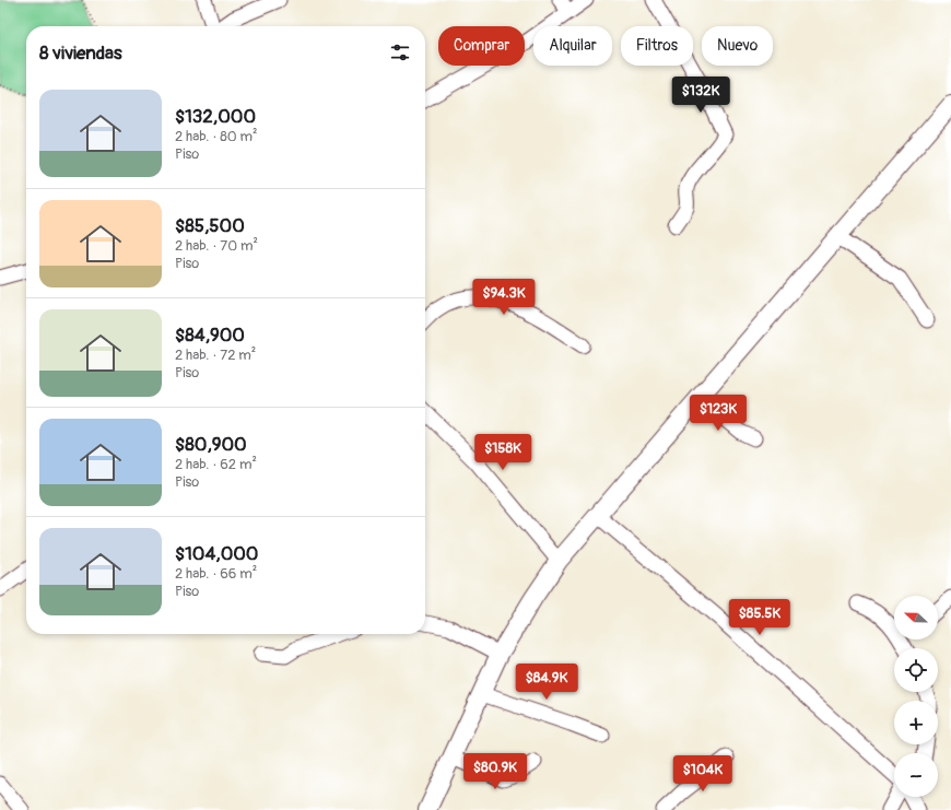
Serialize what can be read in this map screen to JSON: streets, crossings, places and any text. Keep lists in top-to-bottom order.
{
  "north": "left",
  "page": {
    "chip": [
      "Comprar",
      "Alquilar",
      "Filtros",
      "Nuevo"
    ],
    "heading": "8 viviendas",
    "price": [
      "$132K",
      "$94.3K",
      "$123K",
      "$158K",
      "$85.5K",
      "$84.9K",
      "$80.9K",
      "$104K"
    ],
    "list": [
      {
        "name": "$132,000",
        "note": "2 hab. · 80 m² · Piso"
      },
      {
        "name": "$85,500",
        "note": "2 hab. · 70 m² · Piso"
      },
      {
        "name": "$84,900",
        "note": "2 hab. · 72 m² · Piso"
      },
      {
        "name": "$80,900",
        "note": "2 hab. · 62 m² · Piso"
      },
      {
        "name": "$104,000",
        "note": "2 hab. · 66 m² · Piso"
      }
    ],
    "map_buttons": ["+", "−"]
  }
}
